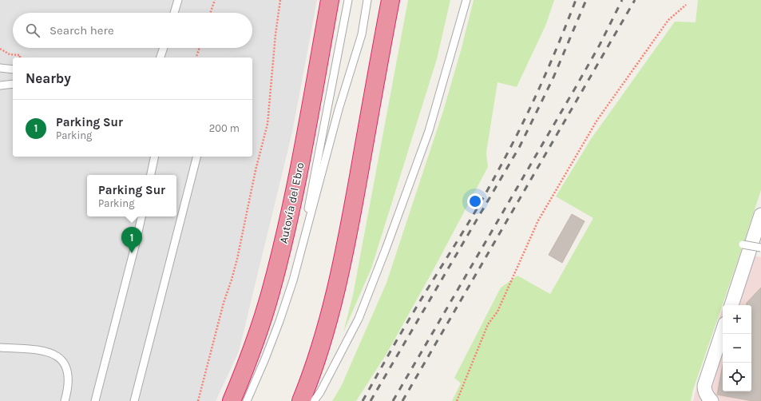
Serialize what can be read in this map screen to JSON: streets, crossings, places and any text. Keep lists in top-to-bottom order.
{
  "streets": {
    "highway": ["Autovía del Ebro"]
  },
  "page": {
    "search": "Search here",
    "heading": "Nearby",
    "list": [
      {
        "mark": "1",
        "name": "Parking Sur",
        "note": "Parking",
        "value": "200 m"
      }
    ],
    "popup": ["Parking Sur", "Parking"],
    "pins": "1",
    "map_buttons": ["+", "−"]
  }
}
